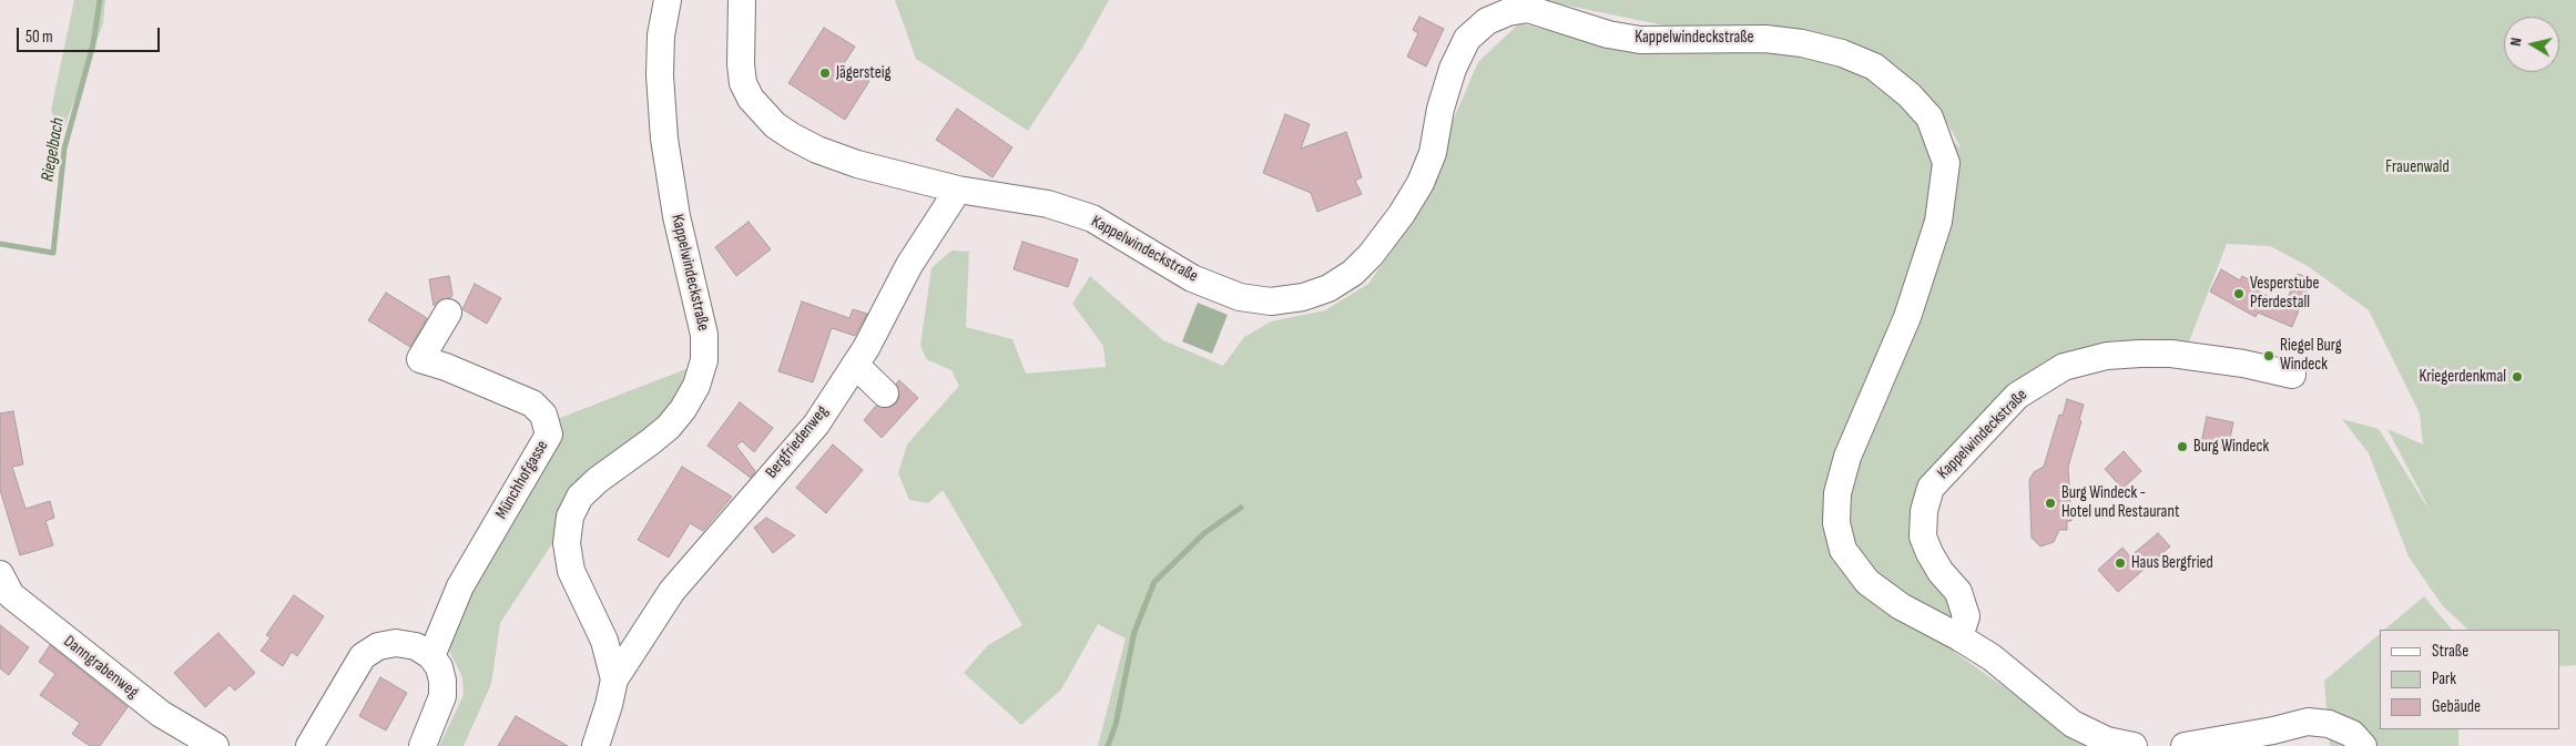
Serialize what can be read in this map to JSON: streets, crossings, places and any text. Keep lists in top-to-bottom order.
{
  "streets": {
    "street": [
      "Kappelwindeckstraße",
      "Bergfriedenweg",
      "Münchhofgasse",
      "Danngrabenweg"
    ]
  },
  "crossings": [
    ["Kappelwindeckstraße", "Bergfriedenweg"]
  ],
  "water": ["Riegelbach"],
  "parks": ["Frauenwald"],
  "places": [
    "Jägersteig",
    "Vesperstube Pferdestall",
    "Riegel Burg Windeck",
    "Kriegerdenkmal",
    "Burg Windeck",
    "Burg Windeck - Hotel und Restaurant",
    "Haus Bergfried"
  ],
  "legend": ["Straße", "Park", "Gebäude"],
  "scale_bar": "50 m",
  "north": "left"
}
